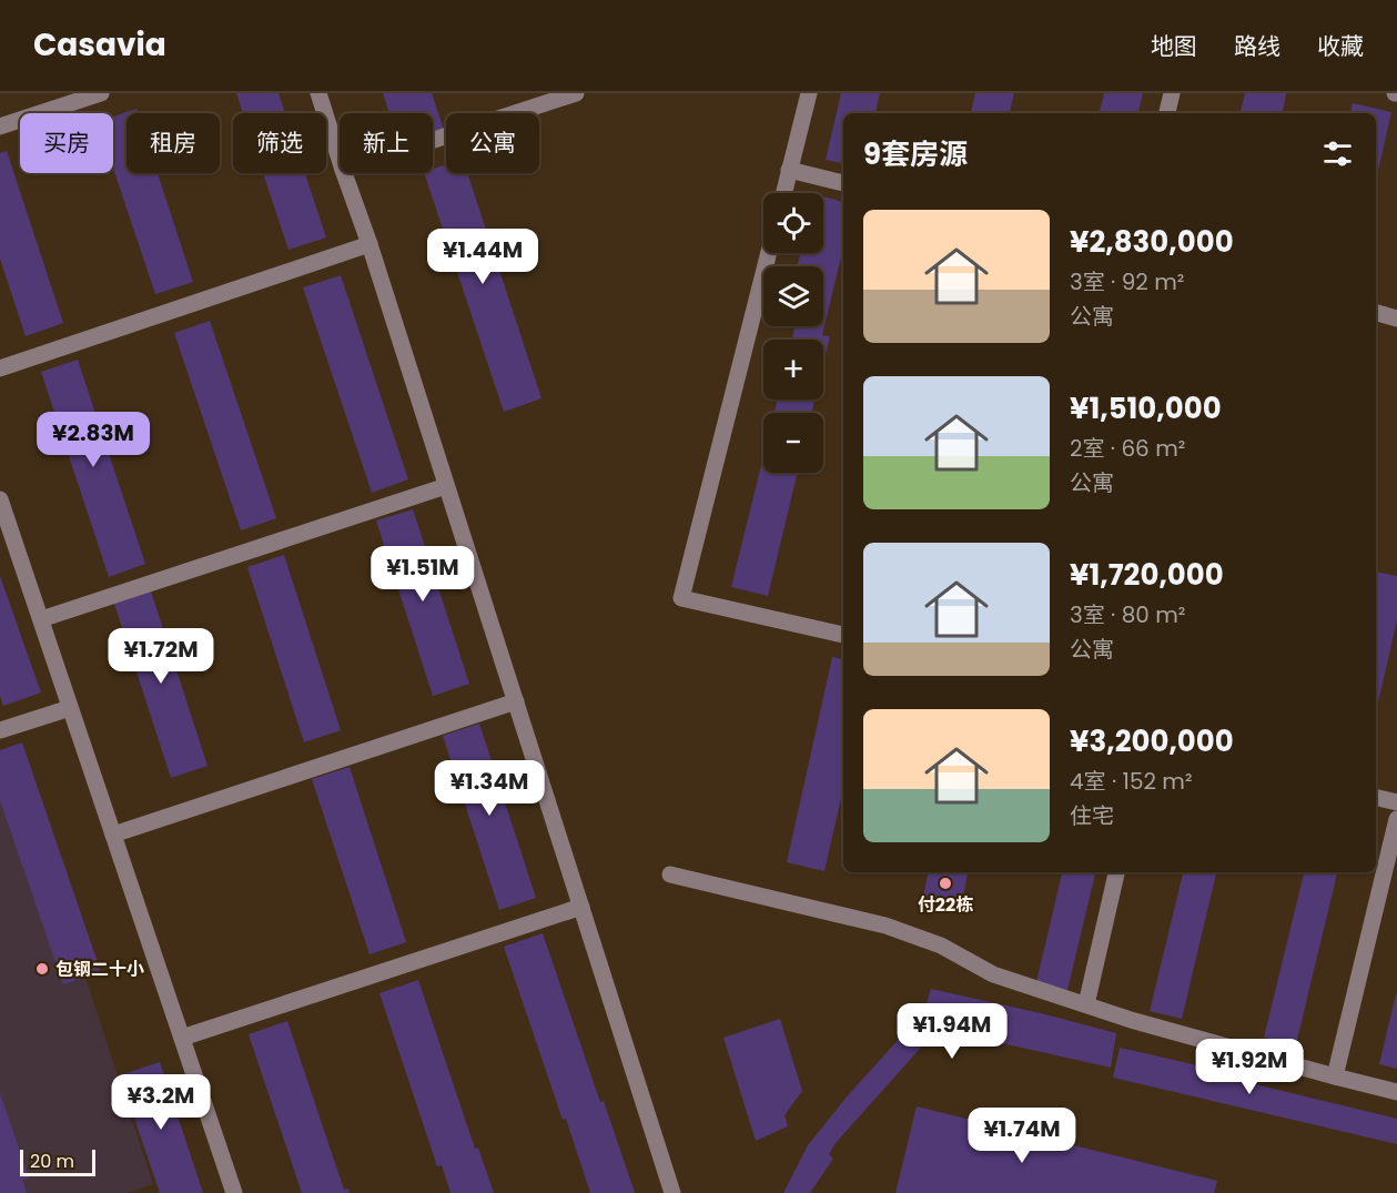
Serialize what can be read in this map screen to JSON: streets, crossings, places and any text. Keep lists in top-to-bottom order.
{
  "places": ["付22栋", "包钢二十小"],
  "scale_bar": "20 m",
  "page": {
    "header": "Casavia",
    "nav": ["地图", "路线", "收藏"],
    "chip": [
      "买房",
      "租房",
      "筛选",
      "新上",
      "公寓"
    ],
    "heading": "9套房源",
    "map_buttons": ["+", "−"],
    "list": [
      {
        "name": "¥2,830,000",
        "note": "3室 · 92 m² · 公寓"
      },
      {
        "name": "¥1,510,000",
        "note": "2室 · 66 m² · 公寓"
      },
      {
        "name": "¥1,720,000",
        "note": "3室 · 80 m² · 公寓"
      },
      {
        "name": "¥3,200,000",
        "note": "4室 · 152 m² · 住宅"
      }
    ],
    "price": [
      "¥1.44M",
      "¥2.83M",
      "¥1.51M",
      "¥1.72M",
      "¥1.34M",
      "¥1.94M",
      "¥1.92M",
      "¥3.2M",
      "¥1.74M"
    ],
    "scale": "20 m"
  }
}
